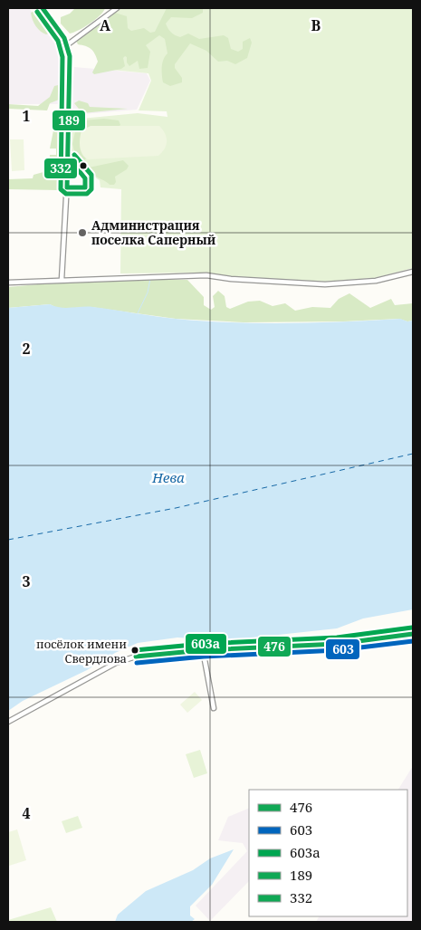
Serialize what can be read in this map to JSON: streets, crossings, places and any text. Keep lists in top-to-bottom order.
{
  "water": ["Нева"],
  "places": ["Администрация поселка Саперный", "посёлок имени Свердлова"],
  "lines": [
    "transit line 189",
    "transit line 332",
    "transit line 603а",
    "transit line 476",
    "transit line 603"
  ],
  "legend": [
    "476",
    "603",
    "603а",
    "189",
    "332"
  ],
  "grid": {
    "columns": ["A", "B"],
    "rows": [
      "1",
      "2",
      "3",
      "4"
    ]
  }
}
